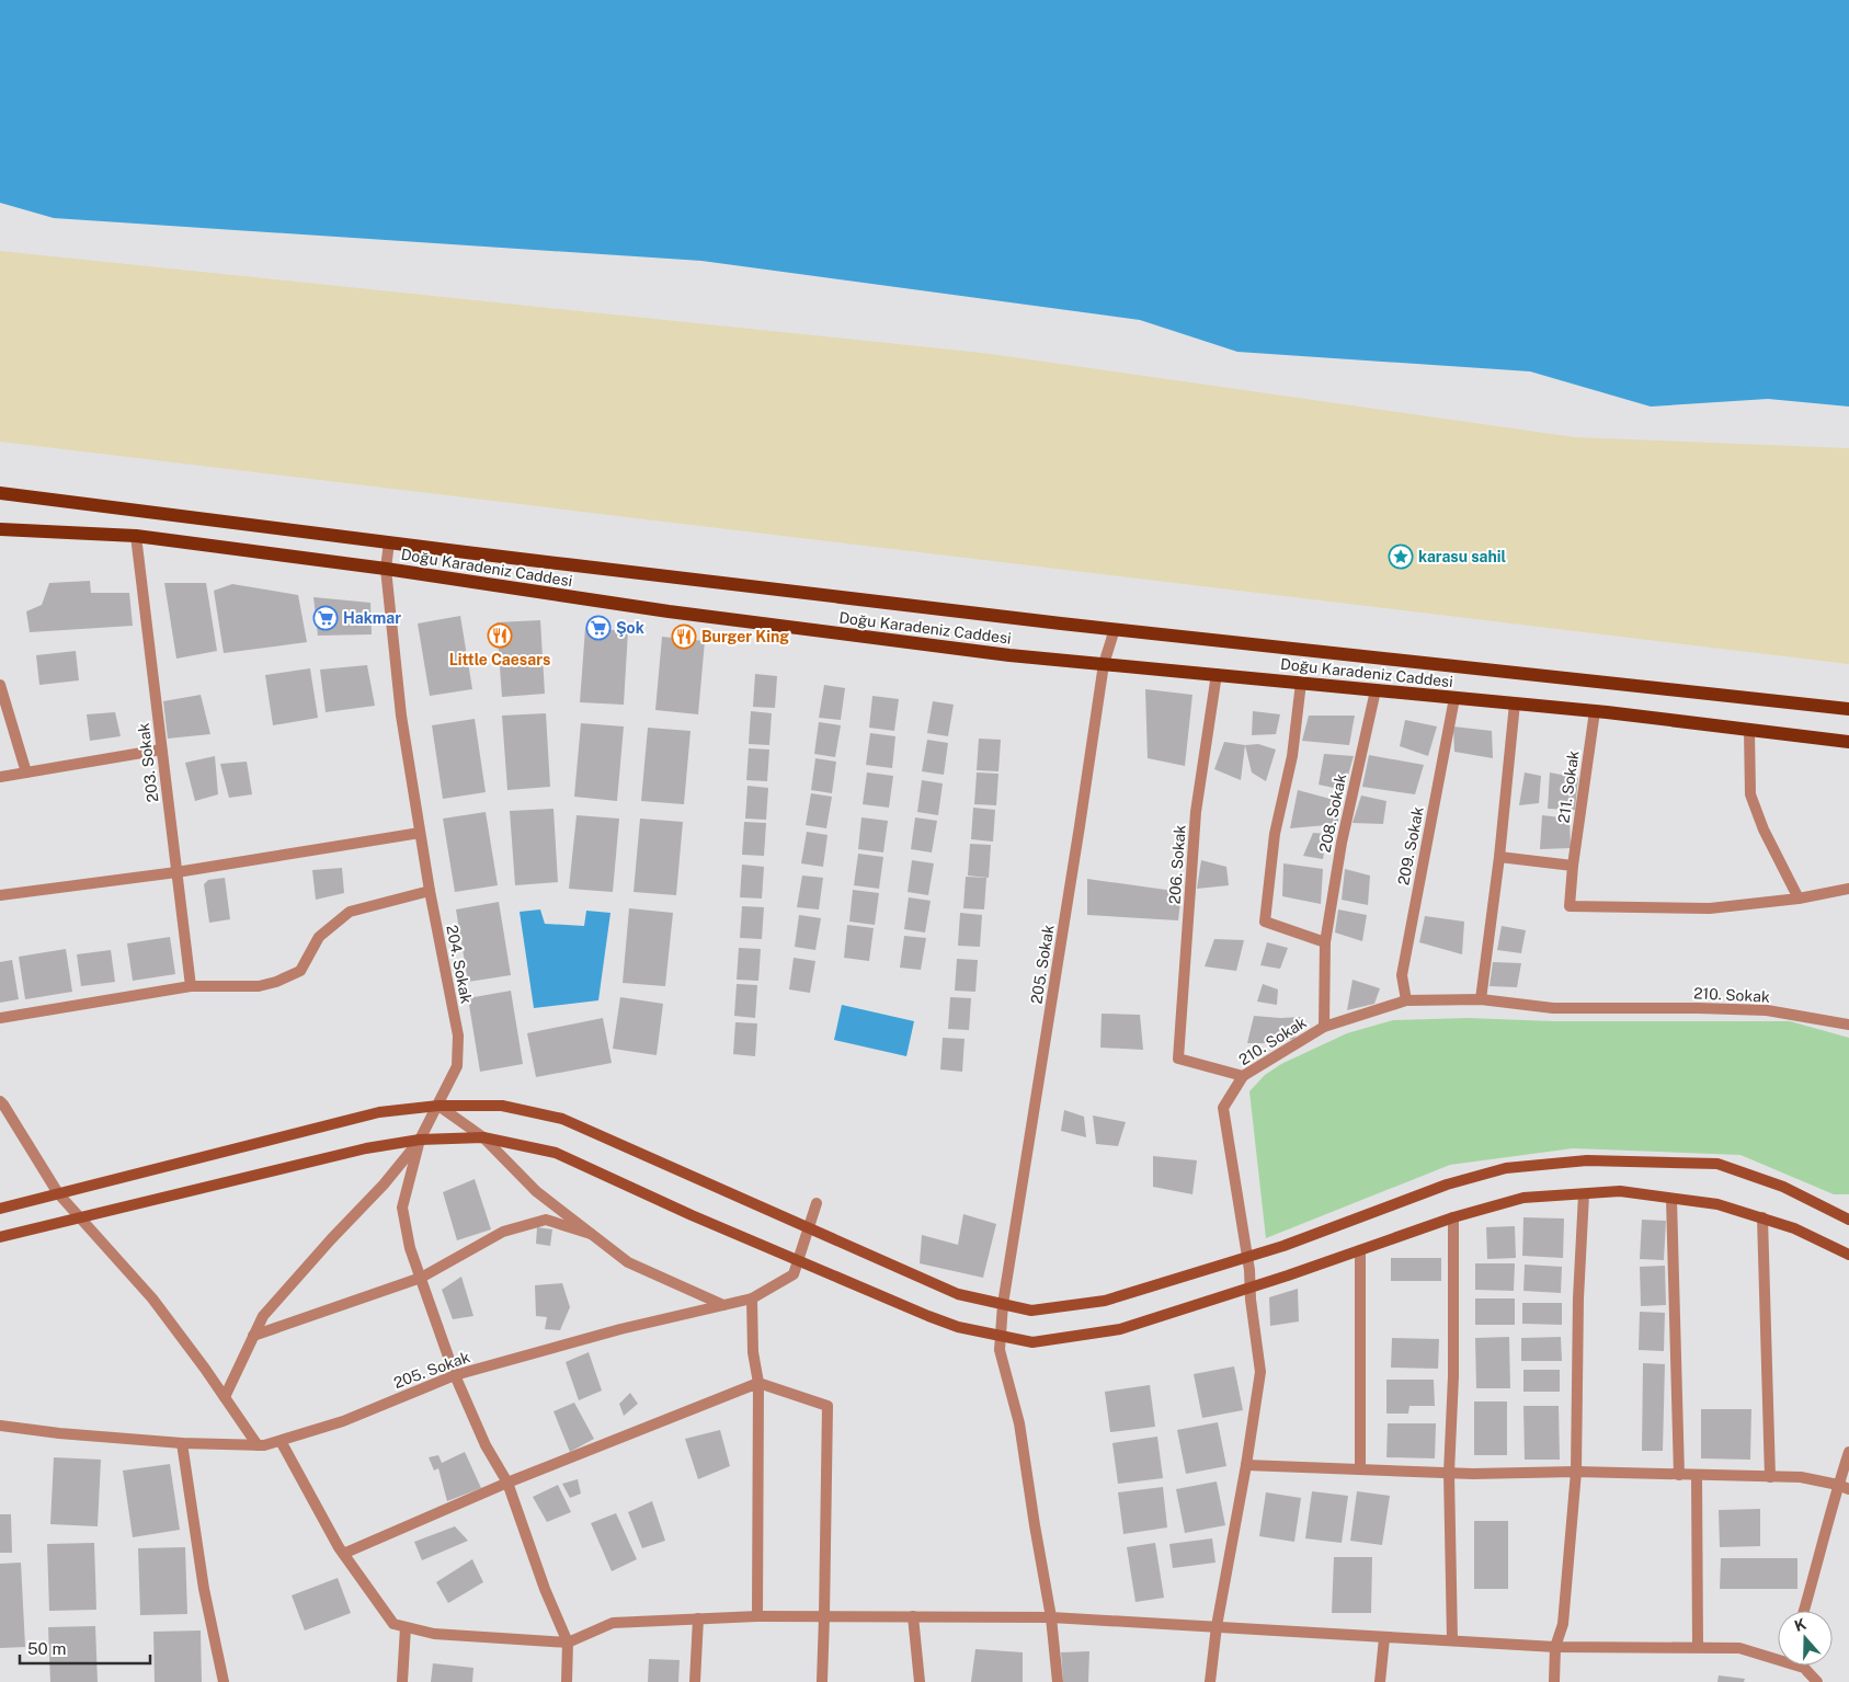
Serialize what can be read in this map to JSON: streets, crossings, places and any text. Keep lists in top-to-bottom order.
{
  "streets": {
    "main road": ["Doğu Karadeniz Caddesi"],
    "street": [
      "203. Sokak",
      "211. Sokak",
      "208. Sokak",
      "209. Sokak",
      "206. Sokak",
      "204. Sokak",
      "205. Sokak",
      "210. Sokak"
    ]
  },
  "crossings": [
    ["Doğu Karadeniz Caddesi", "203. Sokak"],
    ["Doğu Karadeniz Caddesi", "211. Sokak"],
    ["Doğu Karadeniz Caddesi", "208. Sokak"],
    ["Doğu Karadeniz Caddesi", "209. Sokak"],
    ["Doğu Karadeniz Caddesi", "206. Sokak"],
    ["Doğu Karadeniz Caddesi", "204. Sokak"],
    ["Doğu Karadeniz Caddesi", "205. Sokak"],
    ["208. Sokak", "210. Sokak"],
    ["209. Sokak", "210. Sokak"],
    ["206. Sokak", "210. Sokak"],
    ["204. Sokak", "205. Sokak"]
  ],
  "places": {
    "place": ["karasu sahil"],
    "supermarket": ["Hakmar", "Şok"],
    "restaurant": ["Little Caesars", "Burger King"]
  },
  "scale_bar": "50 m",
  "north": "top"
}
